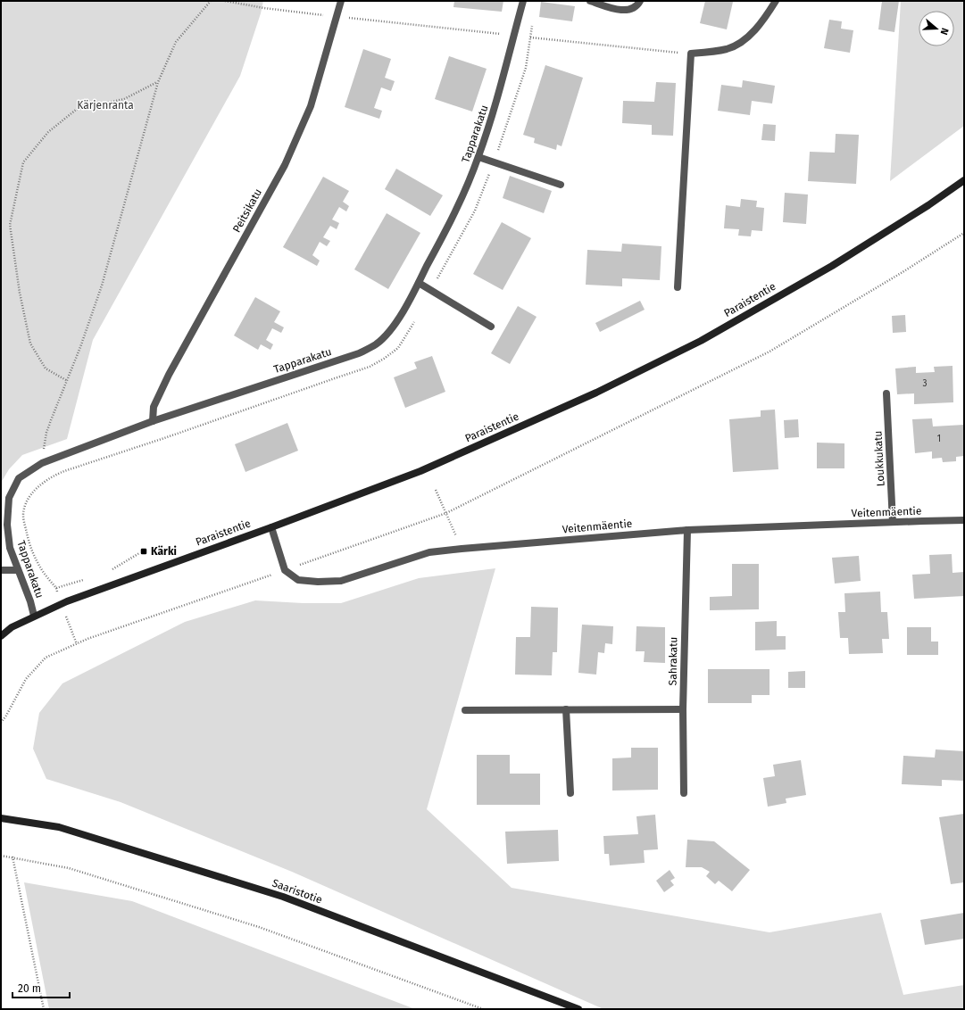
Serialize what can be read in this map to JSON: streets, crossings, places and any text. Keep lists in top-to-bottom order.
{
  "streets": {
    "main road": ["Paraistentie", "Saaristotie"],
    "street": [
      "Tapparakatu",
      "Peitsikatu",
      "Loukkukatu",
      "Veitenmäentie",
      "Sahrakatu"
    ]
  },
  "crossings": [
    ["Tapparakatu", "Peitsikatu"],
    ["Tapparakatu", "Paraistentie"],
    ["Loukkukatu", "Veitenmäentie"],
    ["Veitenmäentie", "Sahrakatu"]
  ],
  "parks": ["Kärjenranta"],
  "places": {
    "transit": ["Kärki"]
  },
  "house_numbers": ["3", "1"],
  "scale_bar": "20 m",
  "north": "right"
}
